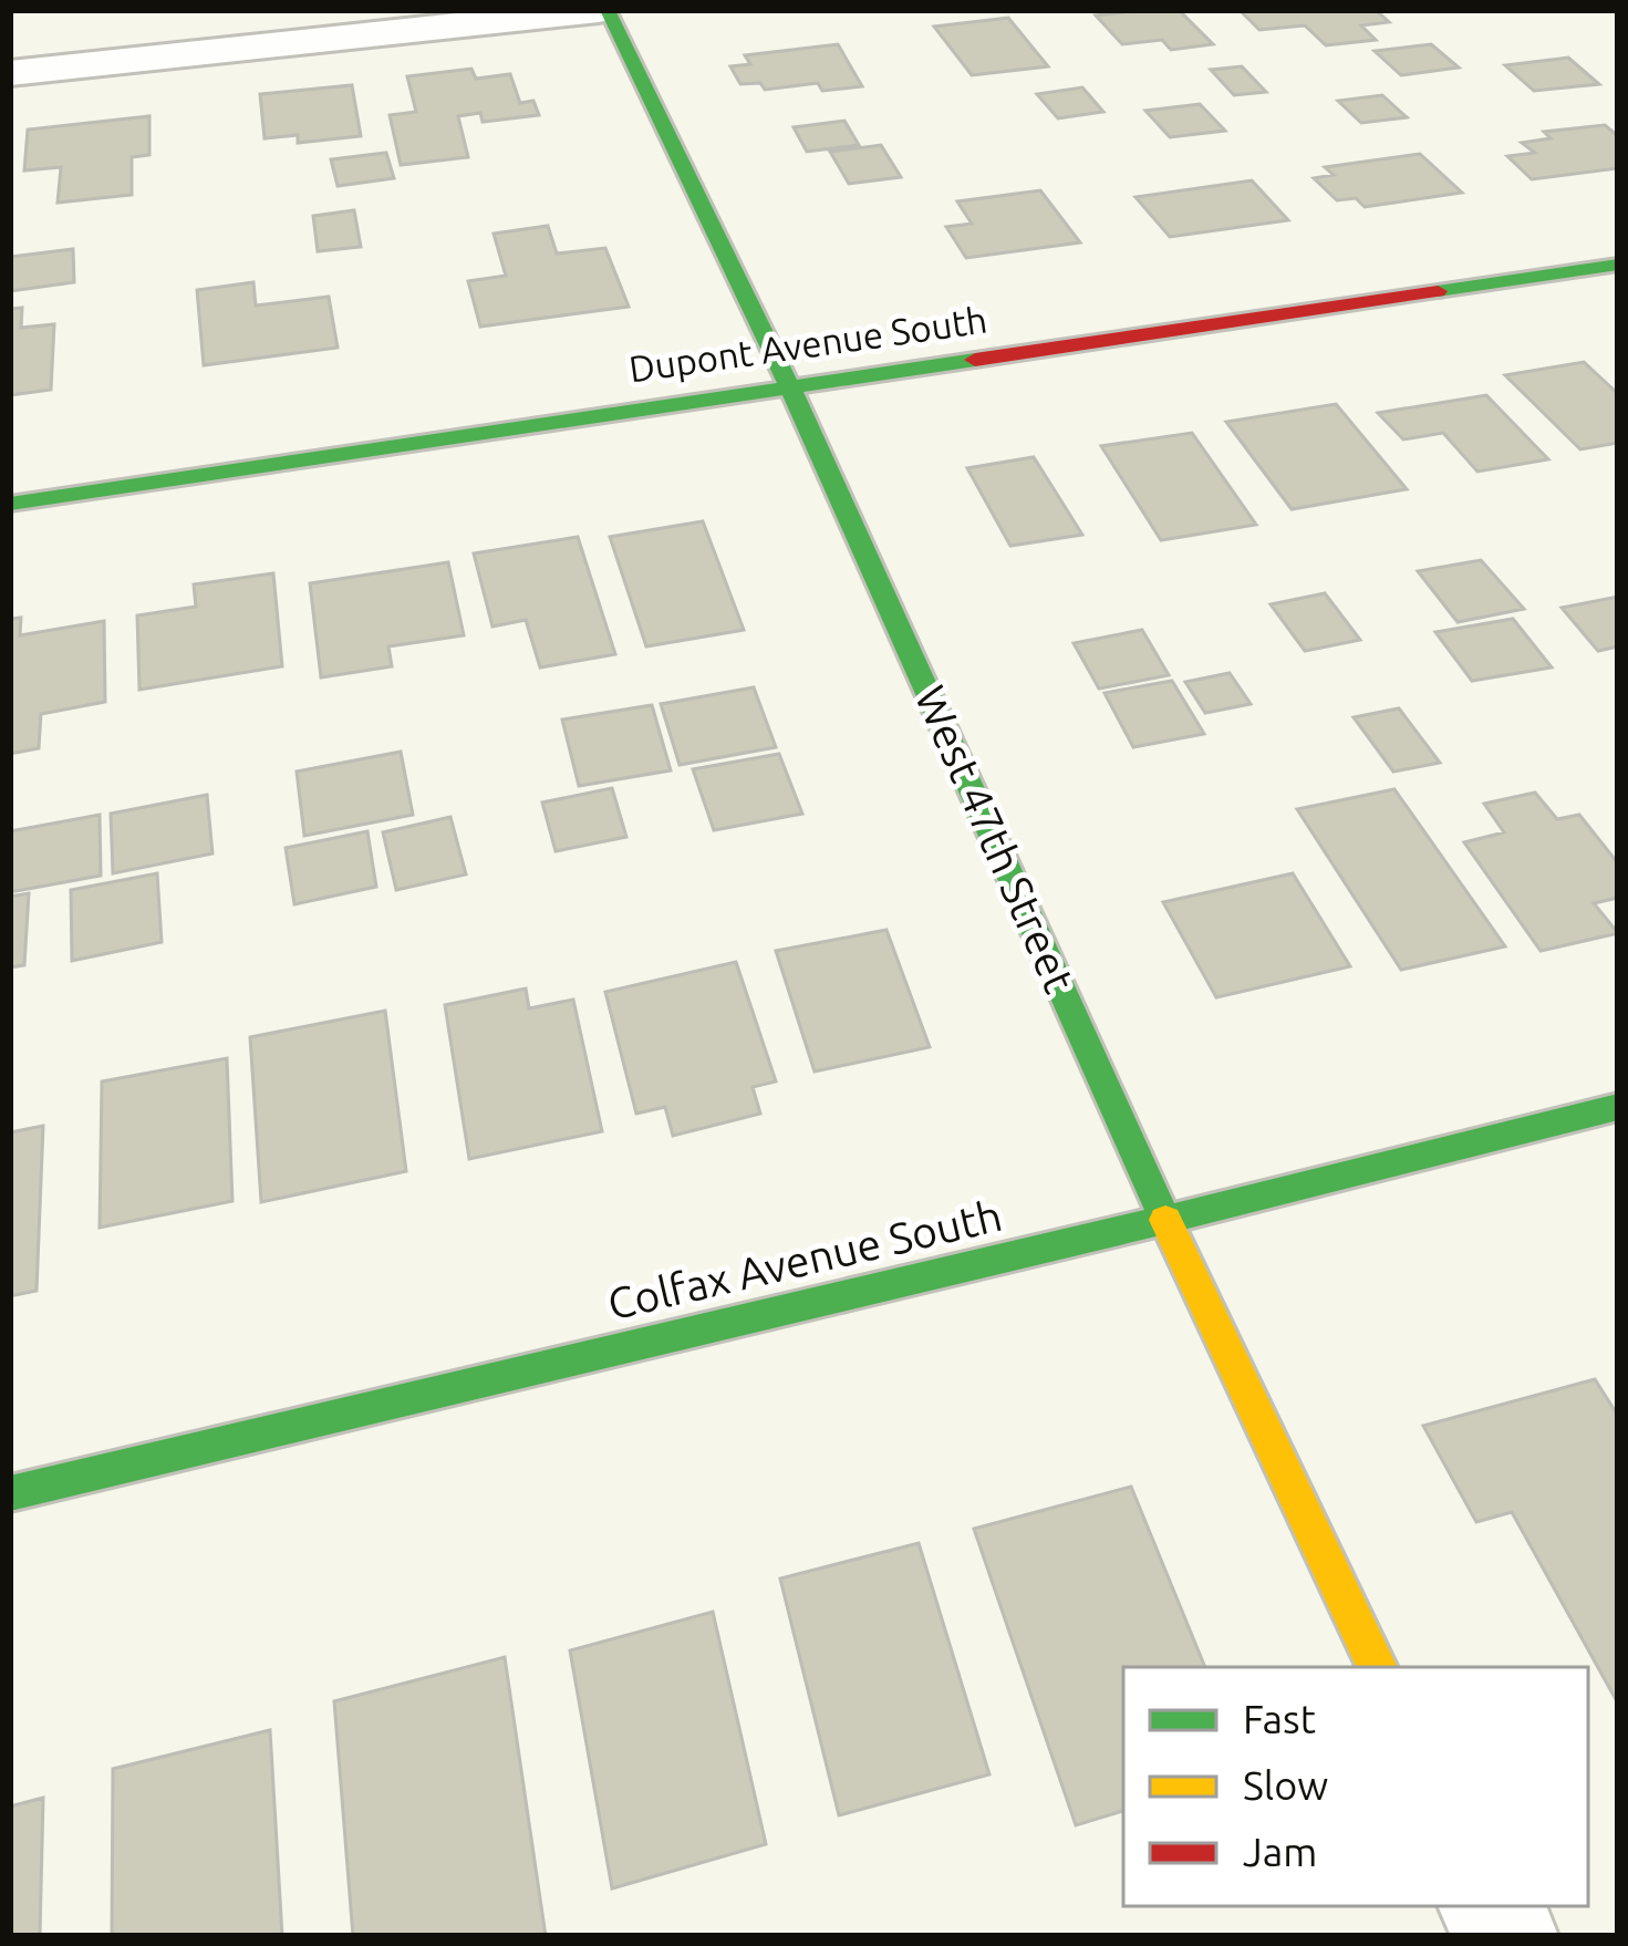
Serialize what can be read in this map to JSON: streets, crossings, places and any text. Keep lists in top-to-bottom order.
{
  "streets": {
    "street": ["Dupont Avenue South", "West 47th Street", "Colfax Avenue South"]
  },
  "crossings": [
    ["Dupont Avenue South", "West 47th Street"],
    ["West 47th Street", "Colfax Avenue South"]
  ],
  "legend": ["Fast", "Slow", "Jam"]
}
